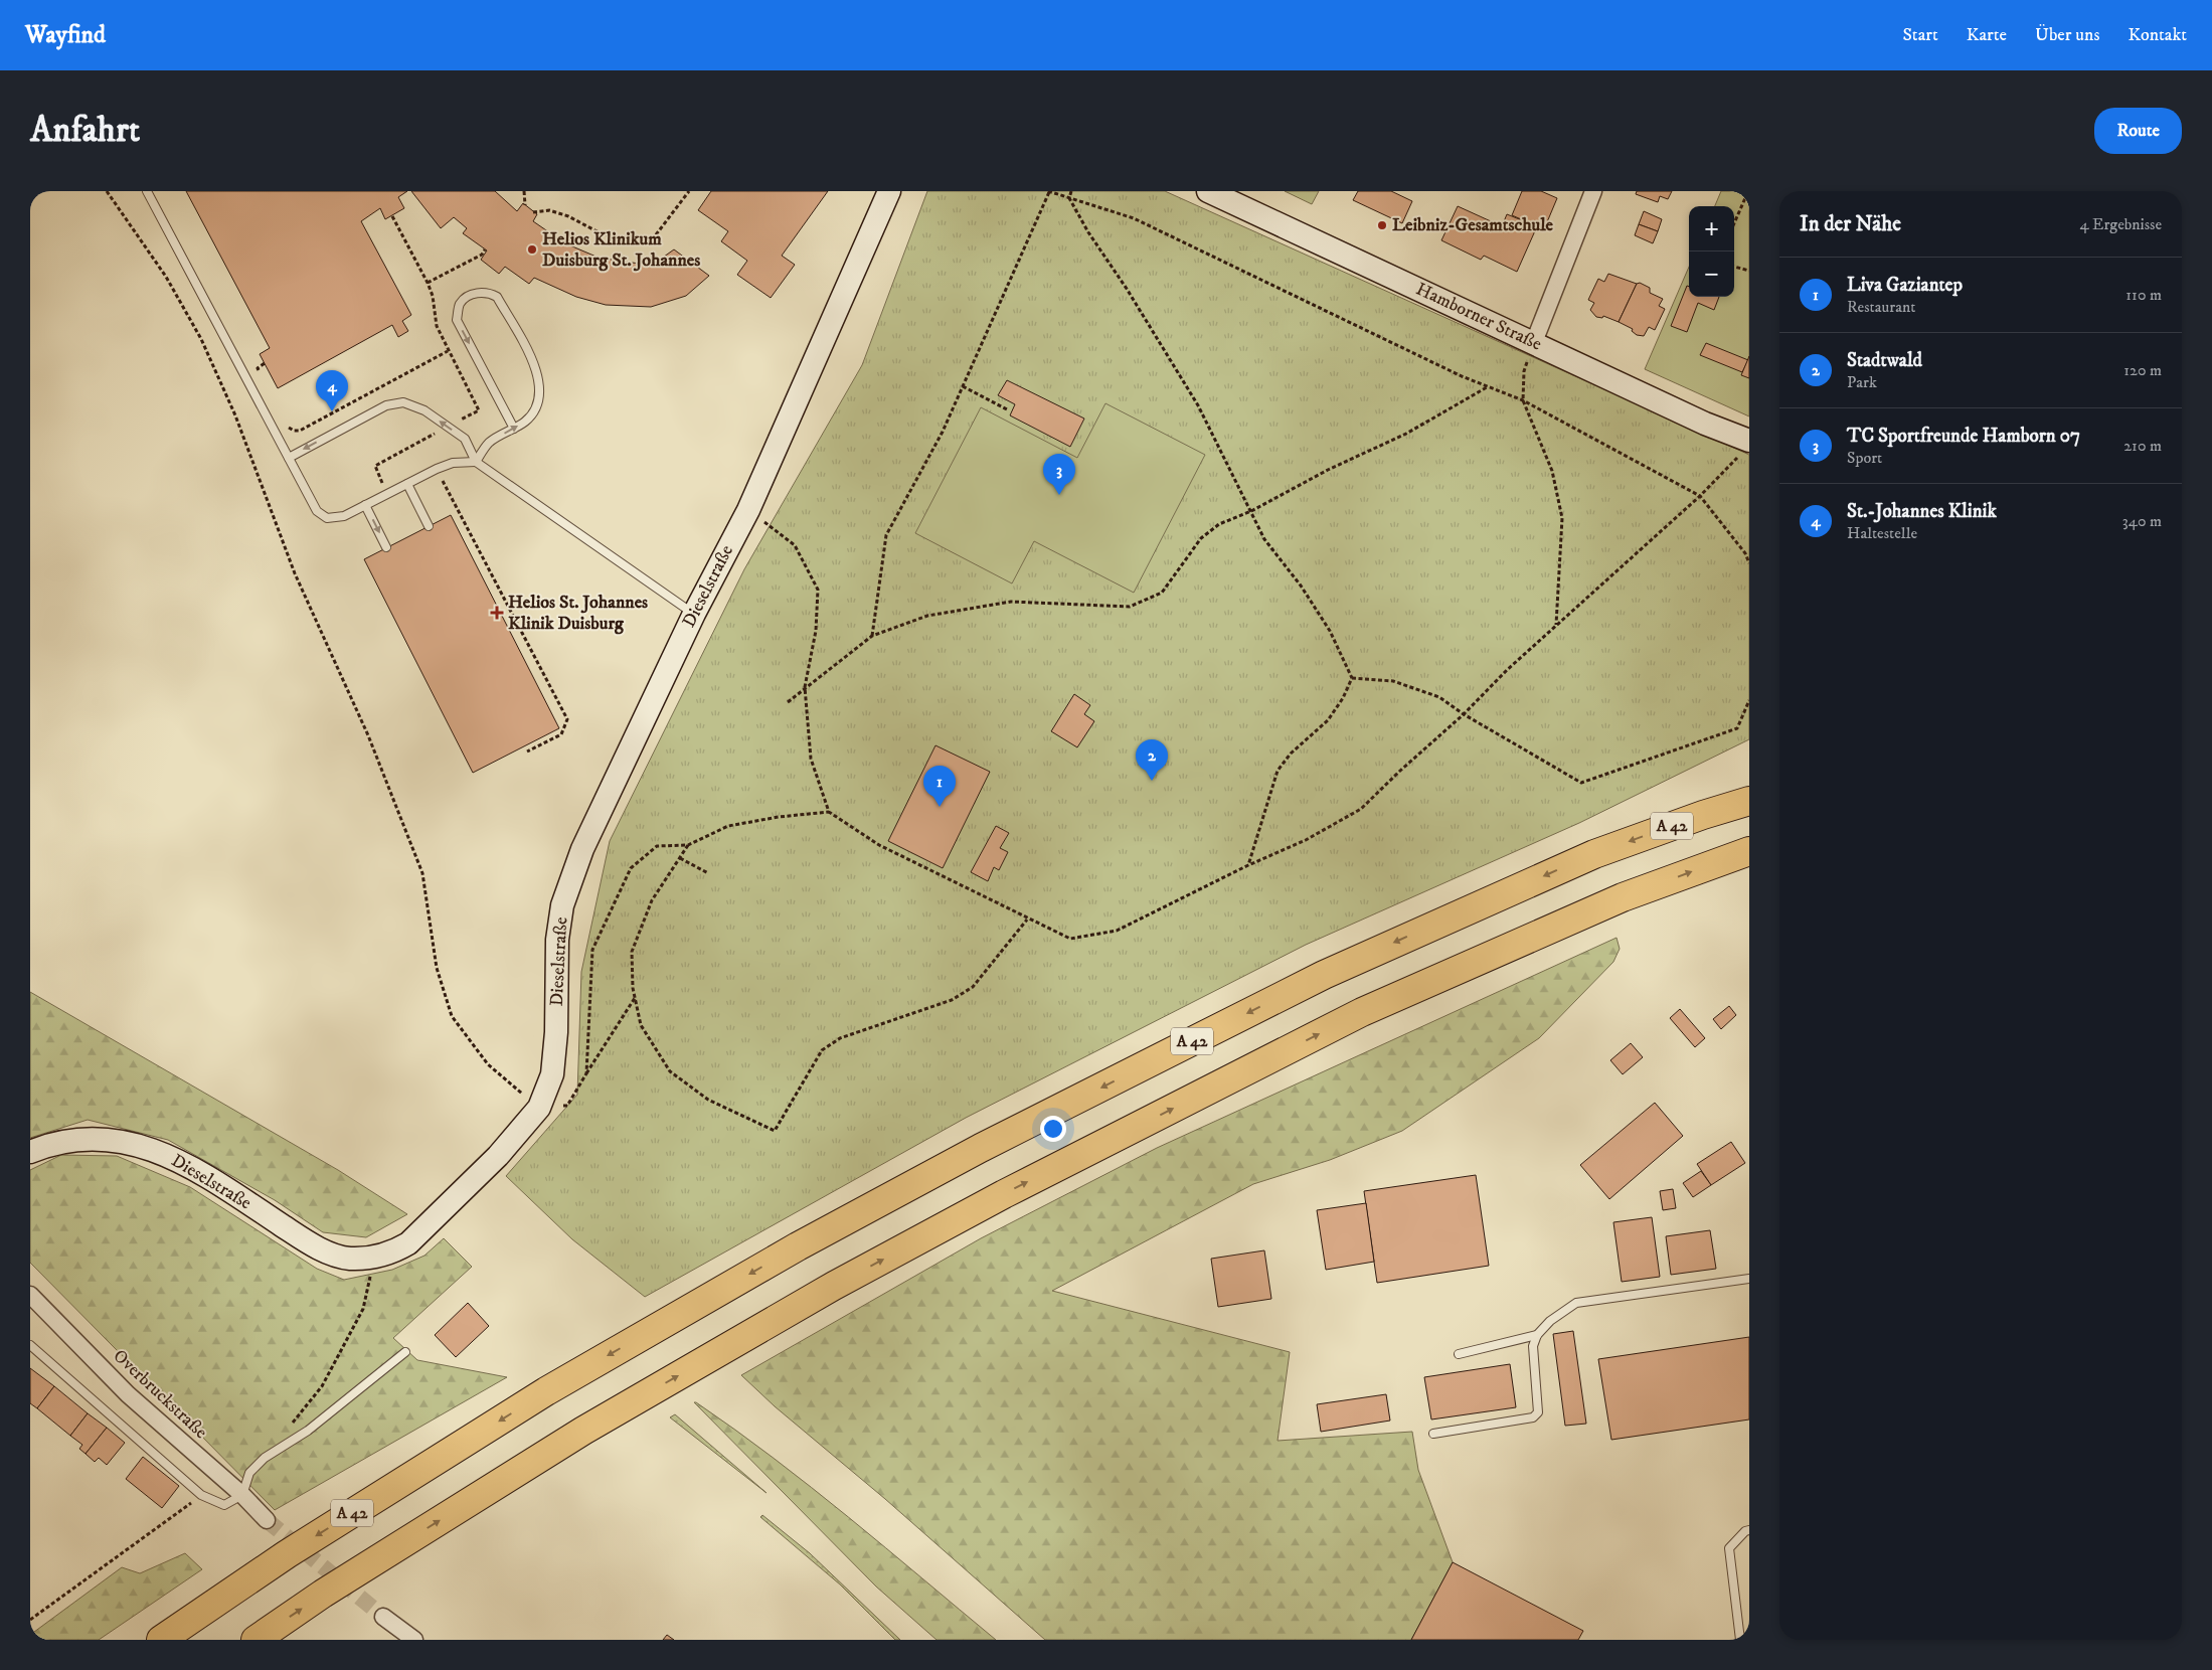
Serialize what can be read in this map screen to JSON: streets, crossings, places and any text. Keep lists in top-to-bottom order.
{
  "streets": {
    "highway": ["A 42"],
    "street": ["Hamborner Straße", "Dieselstraße", "Overbruckstraße"]
  },
  "places": {
    "other": ["Leibniz-Gesamtschule", "Helios Klinikum Duisburg St. Johannes"],
    "health": ["Helios St. Johannes Klinik Duisburg"]
  },
  "page": {
    "header": "Wayfind",
    "nav": [
      "Start",
      "Karte",
      "Über uns",
      "Kontakt"
    ],
    "buttons": "Route",
    "title": "Anfahrt",
    "heading": ["In der Nähe", "4 Ergebnisse"],
    "map_buttons": ["+", "−"],
    "list": [
      {
        "mark": "1",
        "name": "Liva Gaziantep",
        "note": "Restaurant",
        "value": "110 m"
      },
      {
        "mark": "2",
        "name": "Stadtwald",
        "note": "Park",
        "value": "120 m"
      },
      {
        "mark": "3",
        "name": "TC Sportfreunde Hamborn 07",
        "note": "Sport",
        "value": "210 m"
      },
      {
        "mark": "4",
        "name": "St.-Johannes Klinik",
        "note": "Haltestelle",
        "value": "340 m"
      }
    ],
    "pins": [
      "4",
      "3",
      "2",
      "1"
    ]
  }
}
